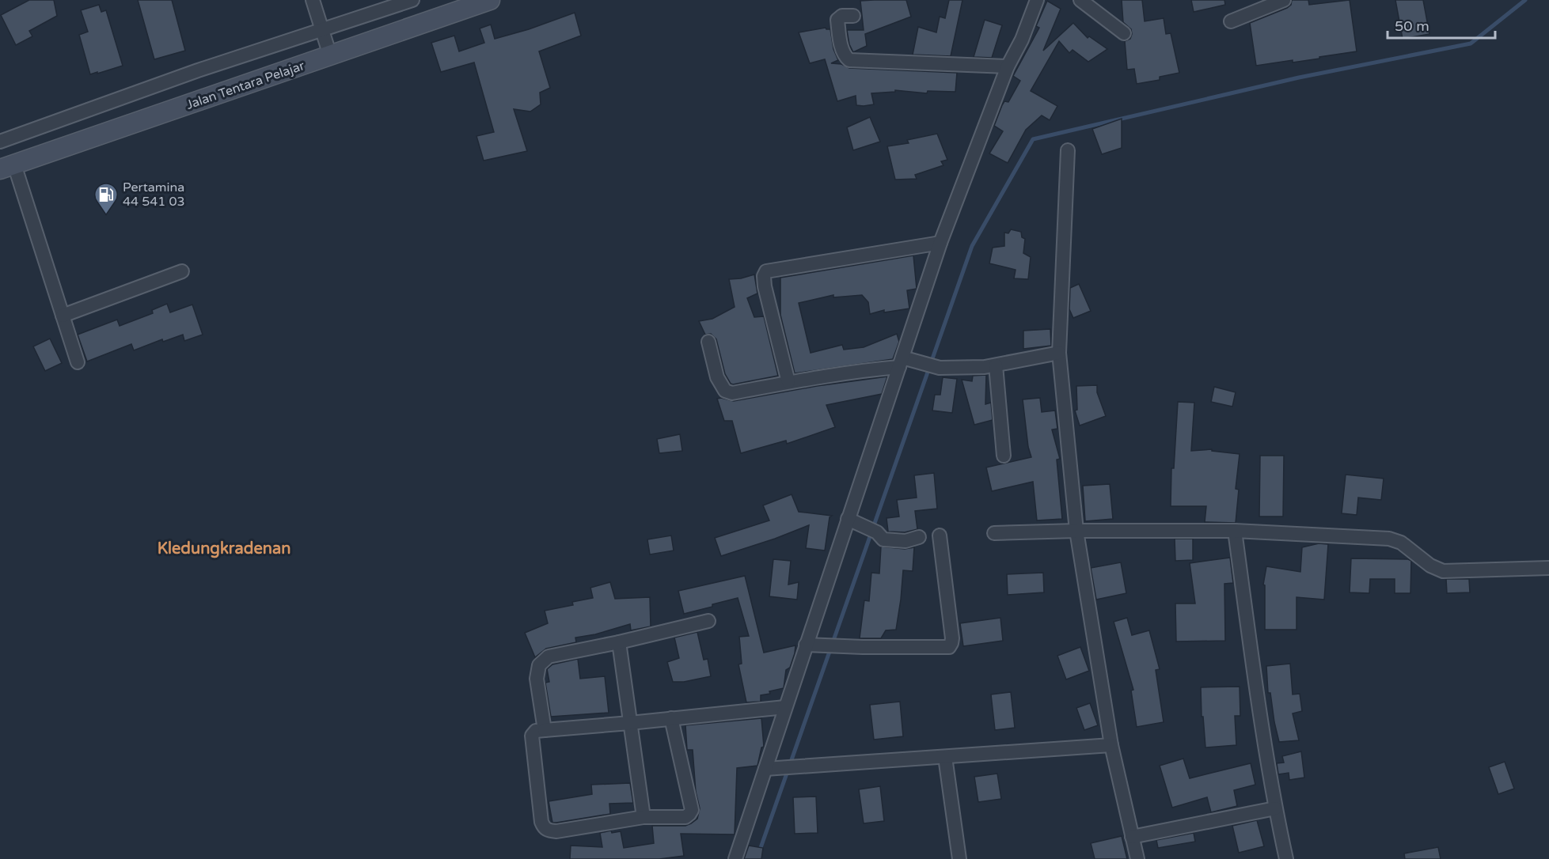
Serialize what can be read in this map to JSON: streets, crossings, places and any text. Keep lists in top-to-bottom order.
{
  "streets": {
    "main road": ["Jalan Tentara Pelajar"]
  },
  "districts": ["Kledungkradenan"],
  "places": {
    "fuel station": ["Pertamina 44 541 03"]
  },
  "scale_bar": "50 m"
}
